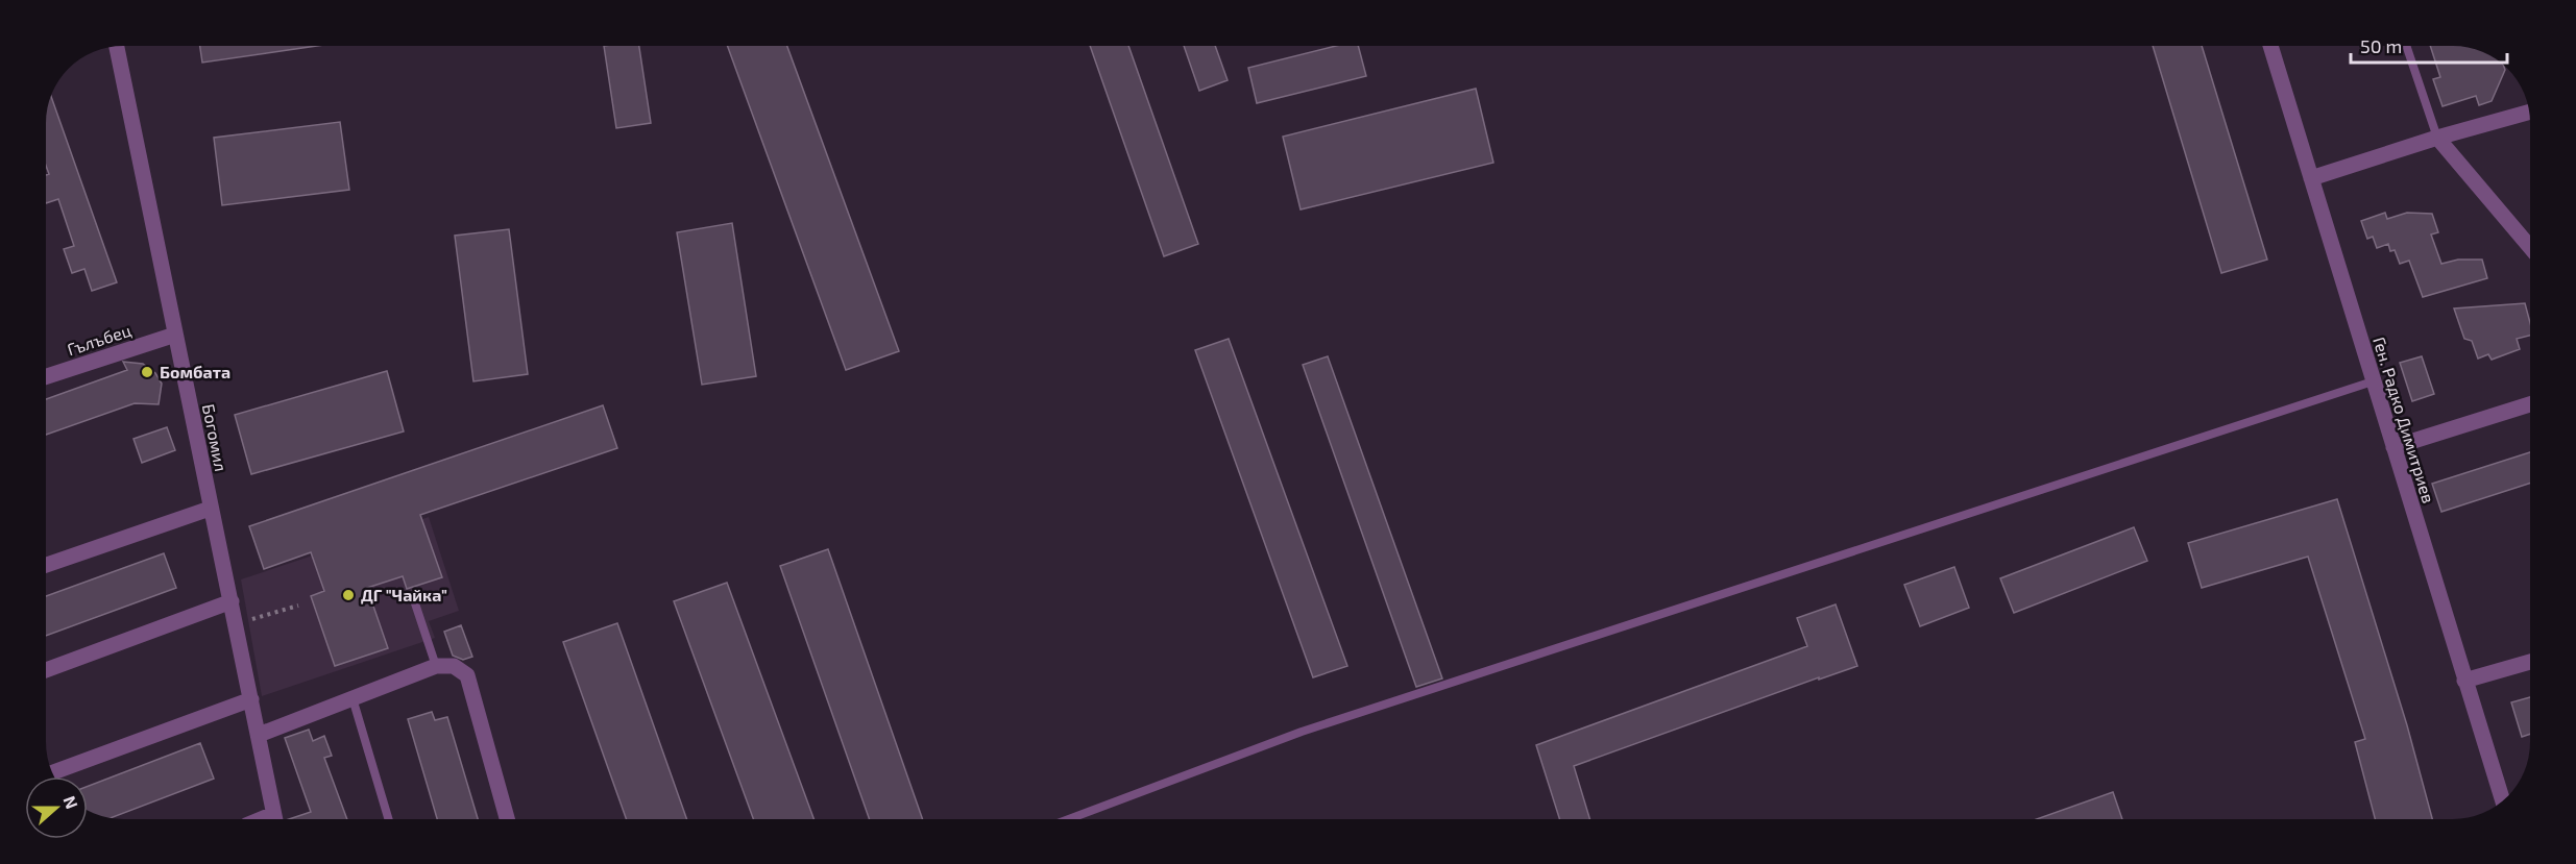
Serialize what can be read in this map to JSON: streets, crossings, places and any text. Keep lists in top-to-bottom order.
{
  "streets": {
    "street": ["Гълъбец", "Ген. Радко Димитриев", "Богомил"]
  },
  "crossings": [
    ["Гълъбец", "Богомил"]
  ],
  "places": ["Бомбата", "ДГ \"Чайка\""],
  "scale_bar": "50 m",
  "north": "right"
}
